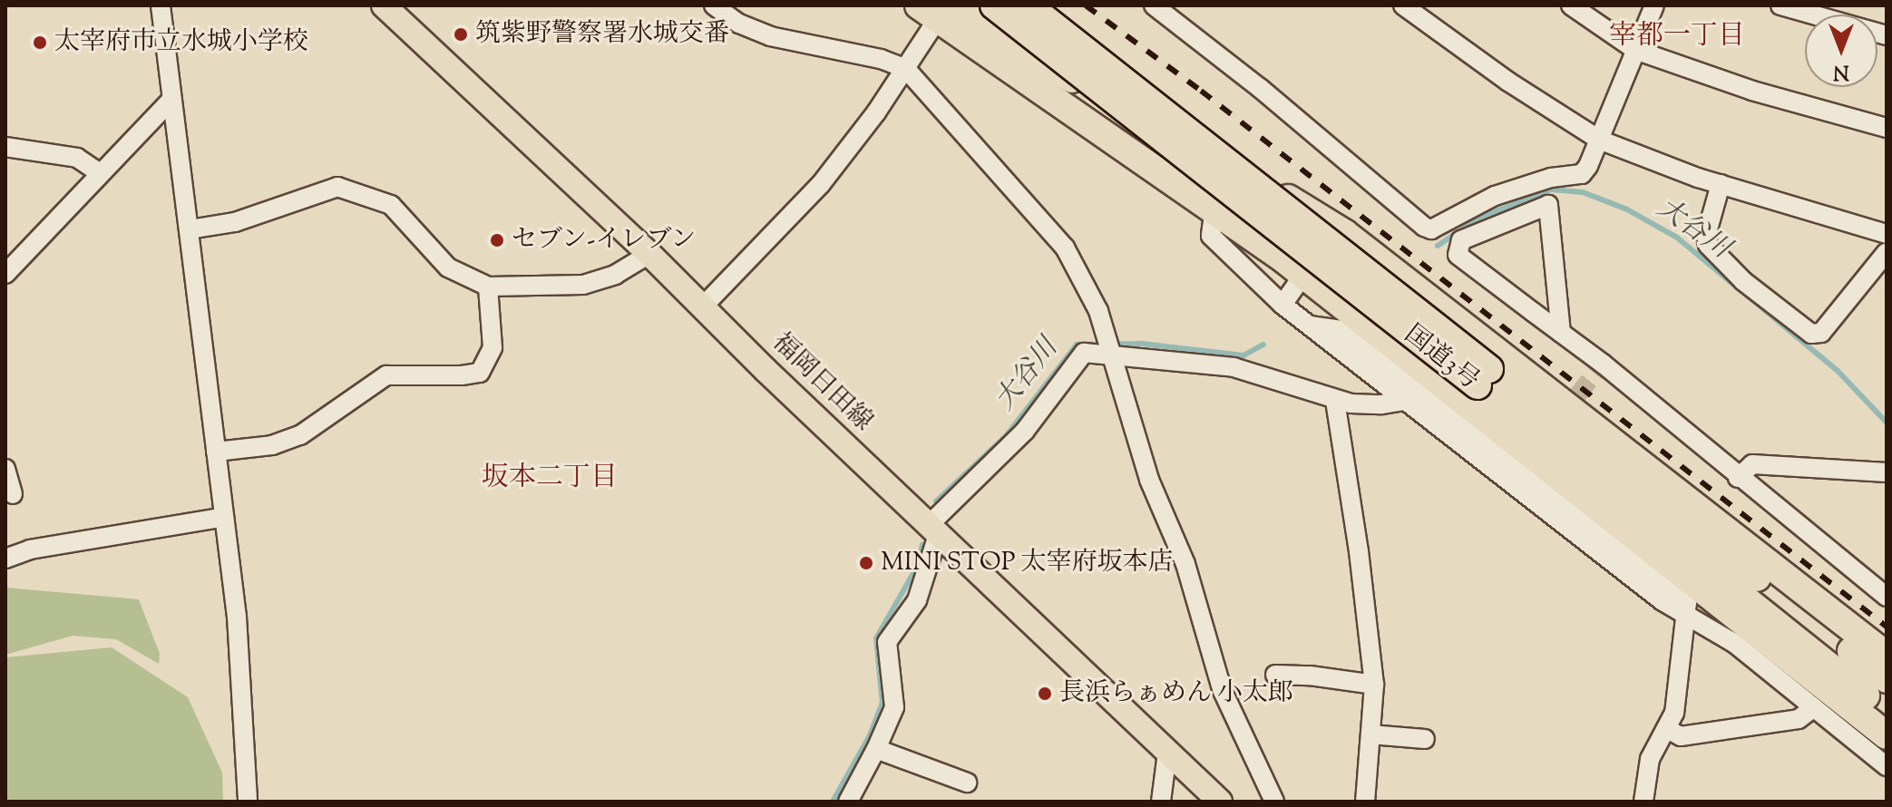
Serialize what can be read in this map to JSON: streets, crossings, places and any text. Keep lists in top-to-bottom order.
{
  "streets": {
    "highway": ["国道3号"],
    "main road": ["福岡日田線"]
  },
  "districts": ["宰都一丁目", "坂本二丁目"],
  "water": ["大谷川"],
  "places": [
    "筑紫野警察署水城交番",
    "太宰府市立水城小学校",
    "セブン-イレブン",
    "MINI STOP 太宰府坂本店",
    "長浜らぁめん 小太郎"
  ],
  "north": "bottom"
}
